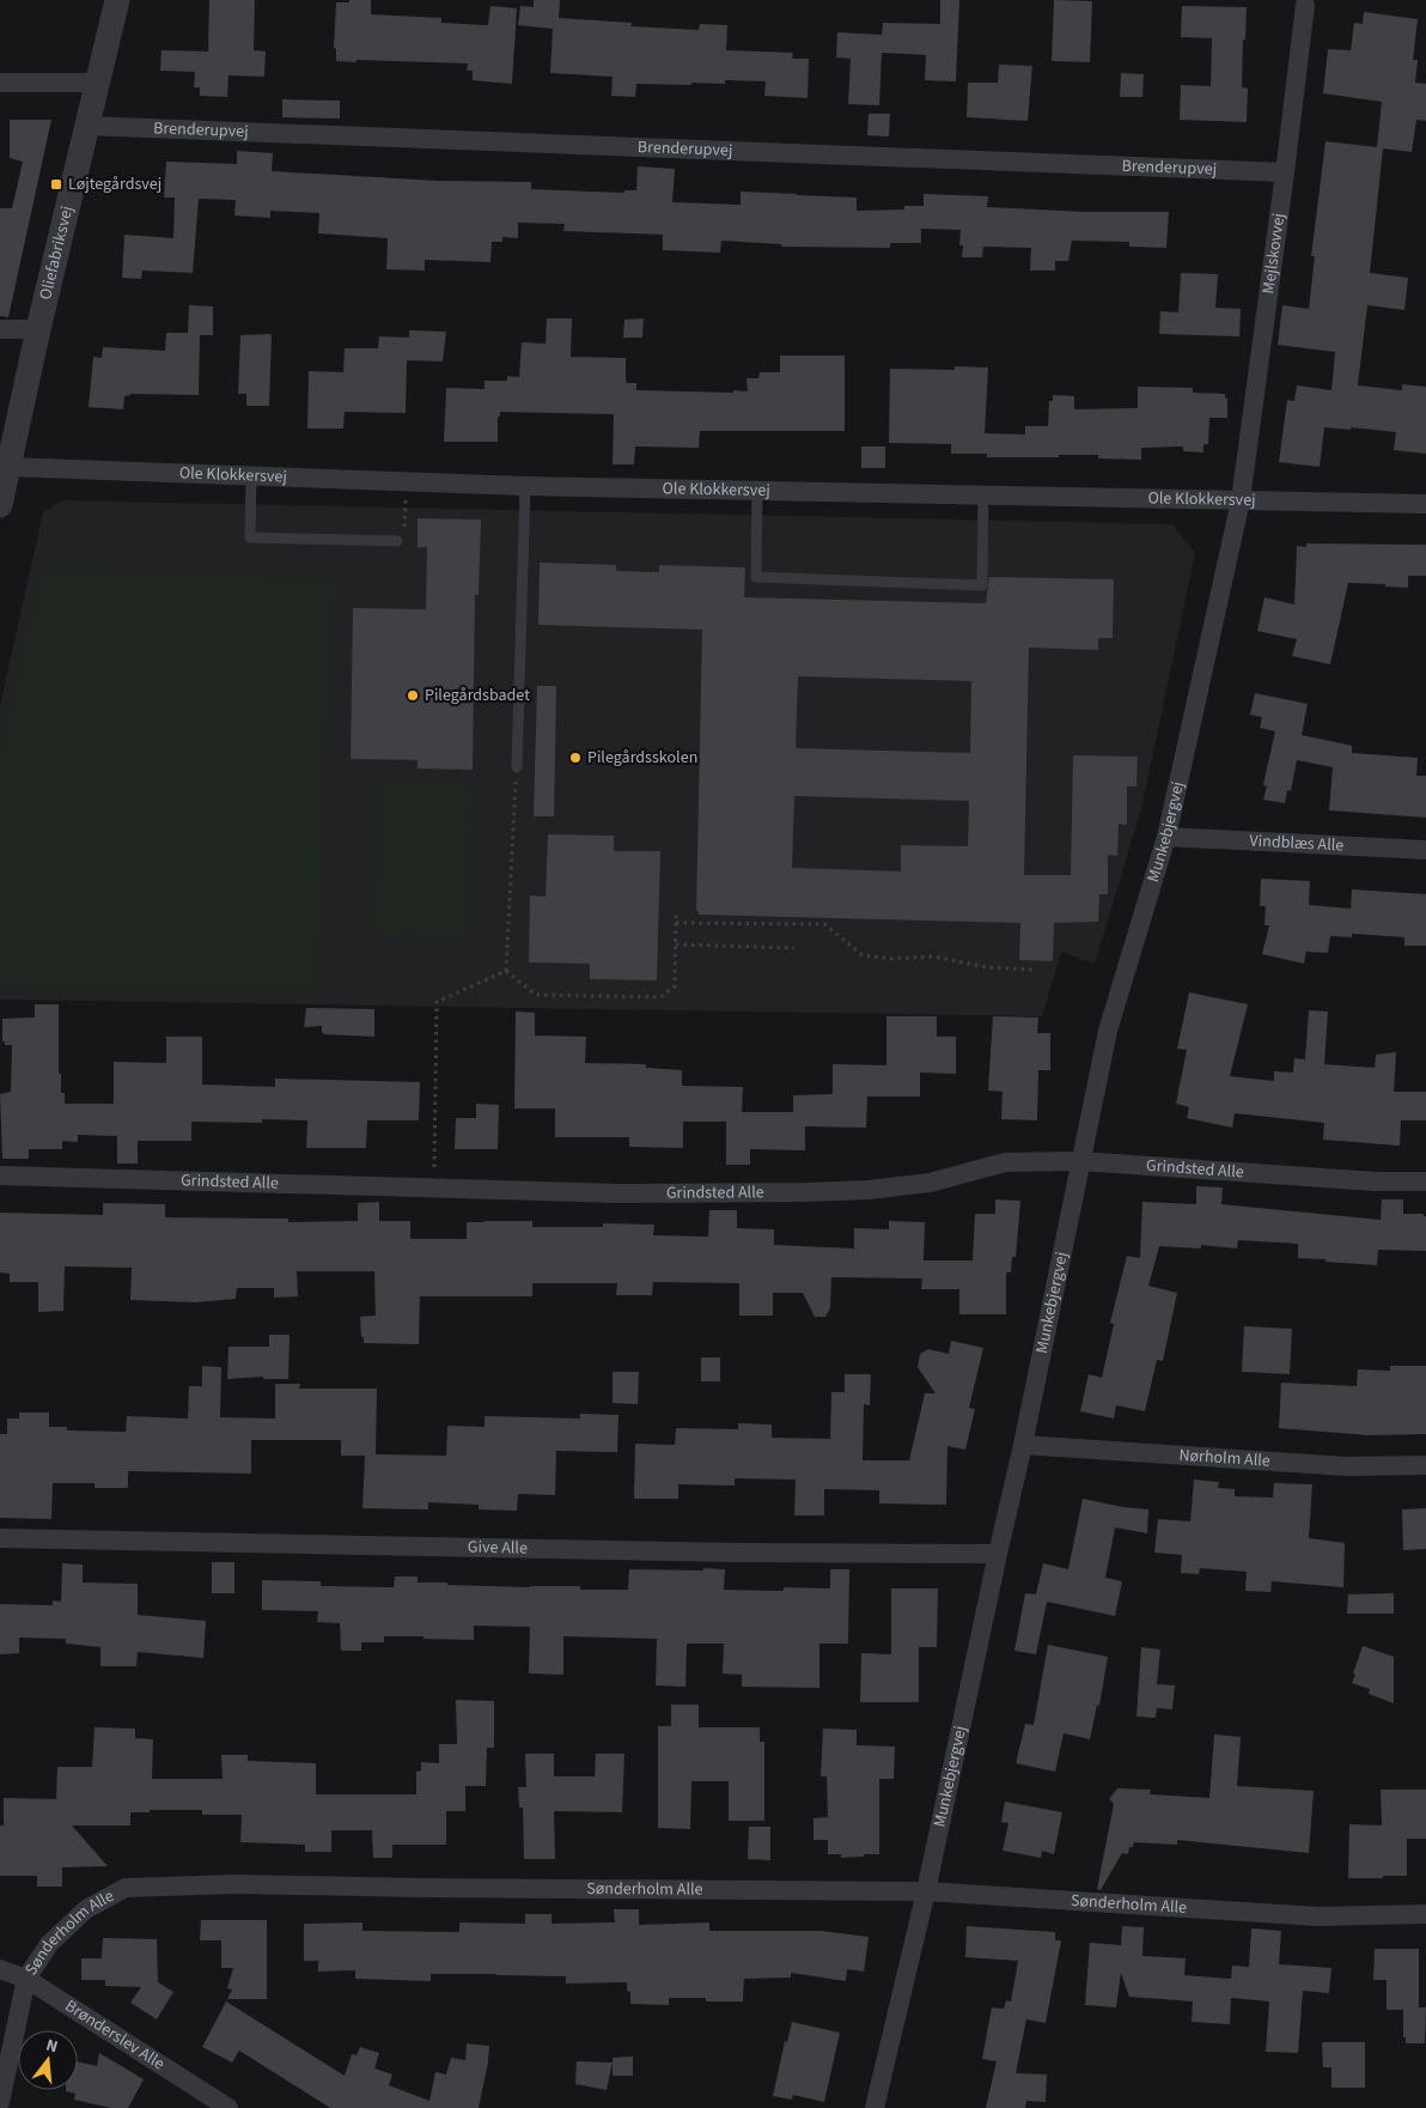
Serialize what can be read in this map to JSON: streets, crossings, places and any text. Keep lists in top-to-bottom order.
{
  "streets": {
    "street": [
      "Brenderupvej",
      "Oliefabriksvej",
      "Mejlskovvej",
      "Ole Klokkersvej",
      "Munkebjergvej",
      "Vindblæs Alle",
      "Grindsted Alle",
      "Nørholm Alle",
      "Give Alle",
      "Sønderholm Alle",
      "Brønderslev Alle"
    ]
  },
  "crossings": [
    ["Brenderupvej", "Oliefabriksvej"],
    ["Brenderupvej", "Mejlskovvej"],
    ["Oliefabriksvej", "Ole Klokkersvej"],
    ["Mejlskovvej", "Ole Klokkersvej"],
    ["Mejlskovvej", "Munkebjergvej"],
    ["Ole Klokkersvej", "Munkebjergvej"],
    ["Munkebjergvej", "Vindblæs Alle"],
    ["Munkebjergvej", "Grindsted Alle"],
    ["Munkebjergvej", "Nørholm Alle"],
    ["Munkebjergvej", "Give Alle"],
    ["Munkebjergvej", "Sønderholm Alle"],
    ["Sønderholm Alle", "Brønderslev Alle"]
  ],
  "places": {
    "transit": ["Løjtegårdsvej"],
    "other": ["Pilegårdsbadet", "Pilegårdsskolen"]
  },
  "north": "top"
}
